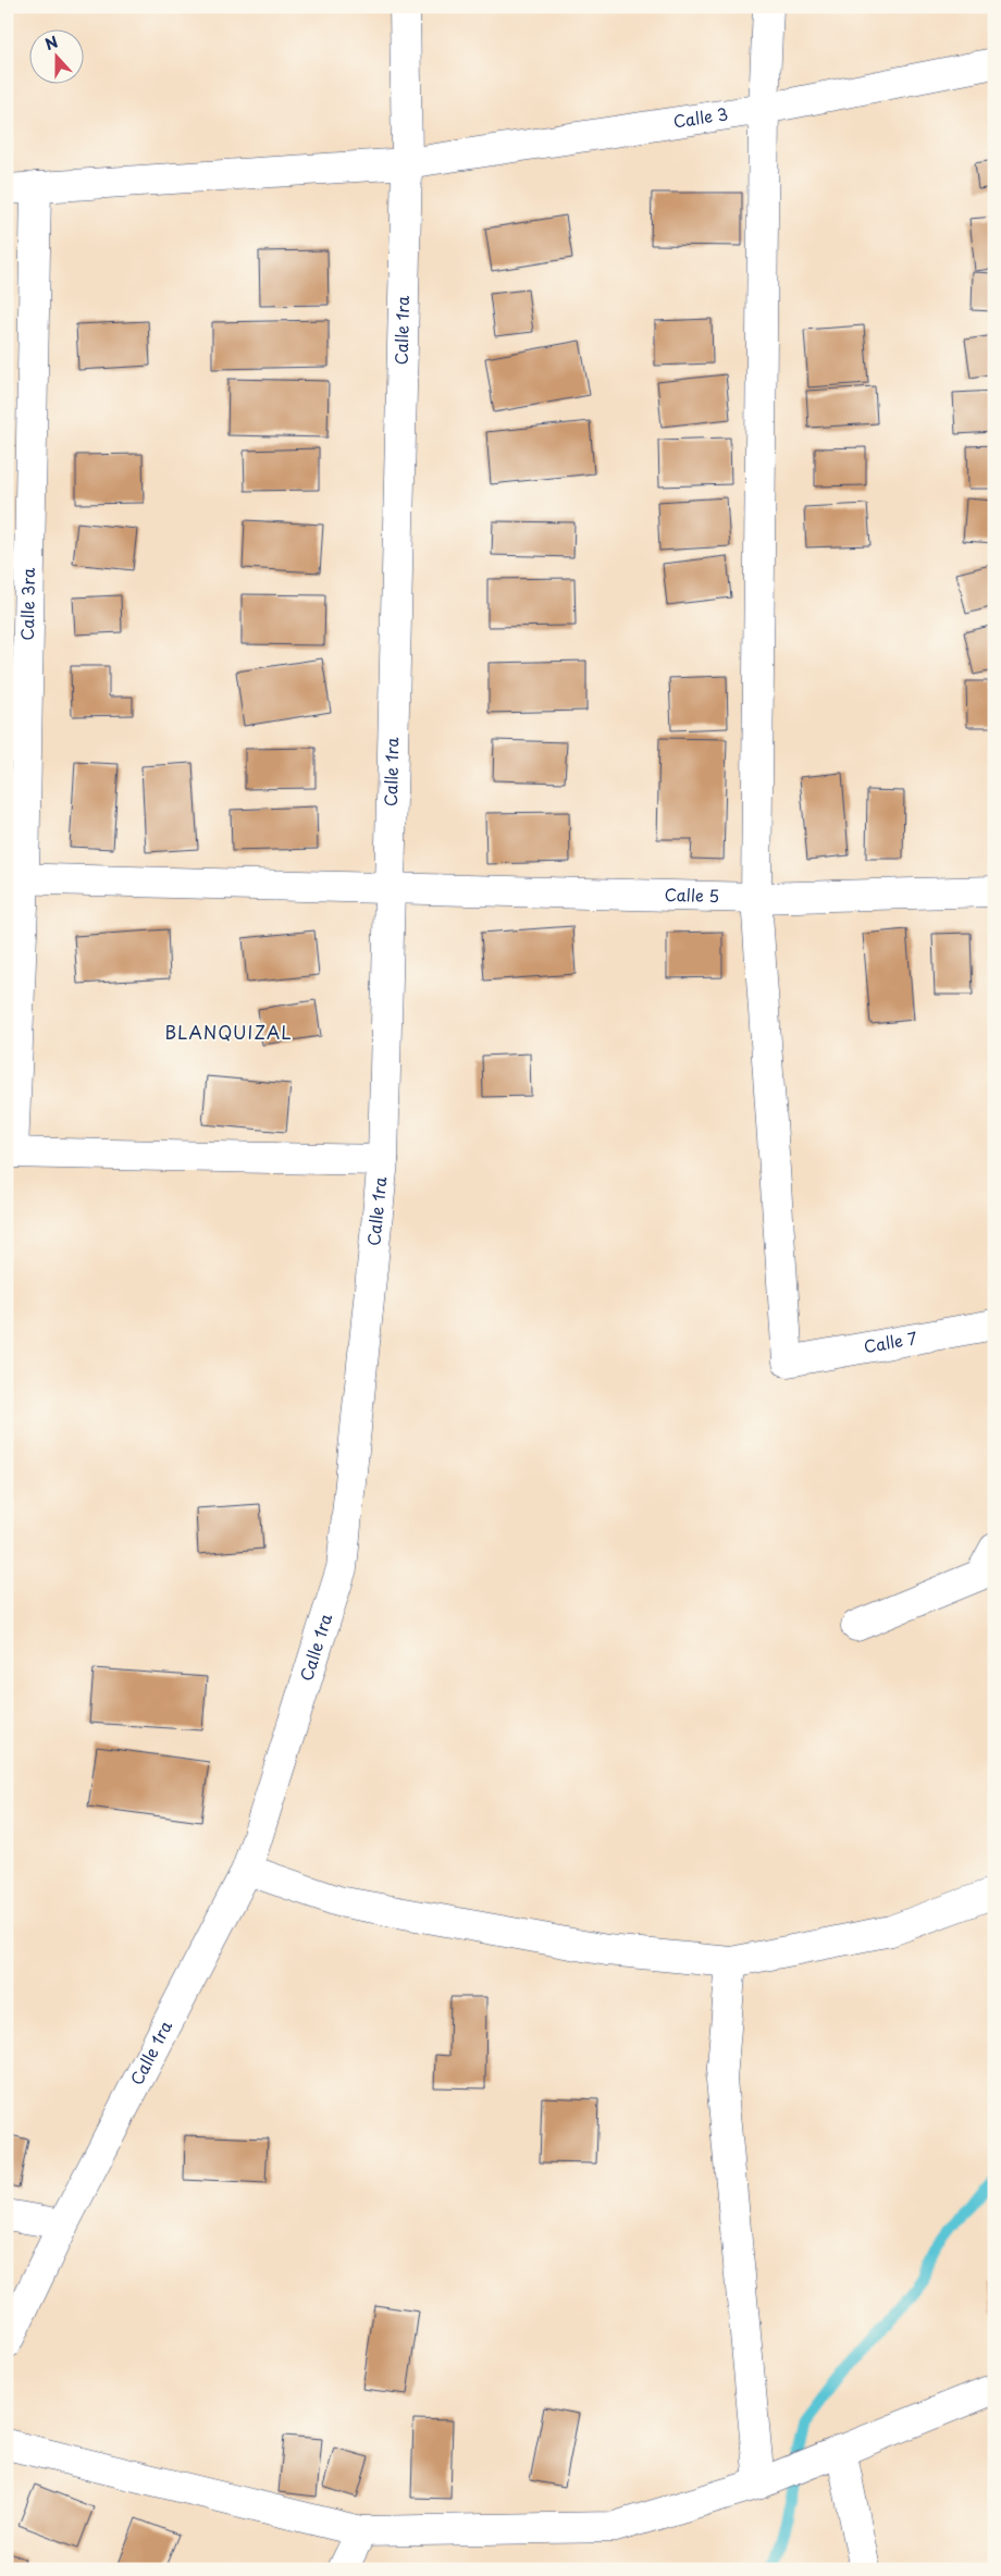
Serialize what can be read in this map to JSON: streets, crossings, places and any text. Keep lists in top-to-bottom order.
{
  "streets": {
    "street": [
      "Calle 3",
      "Calle 1ra",
      "Calle 3ra",
      "Calle 5",
      "Calle 7"
    ]
  },
  "crossings": [
    ["Calle 3", "Calle 1ra"],
    ["Calle 3", "Calle 3ra"],
    ["Calle 1ra", "Calle 5"],
    ["Calle 3ra", "Calle 5"],
    ["Calle 5", "Calle 7"]
  ],
  "districts": ["BLANQUIZAL"],
  "north": "top"
}
